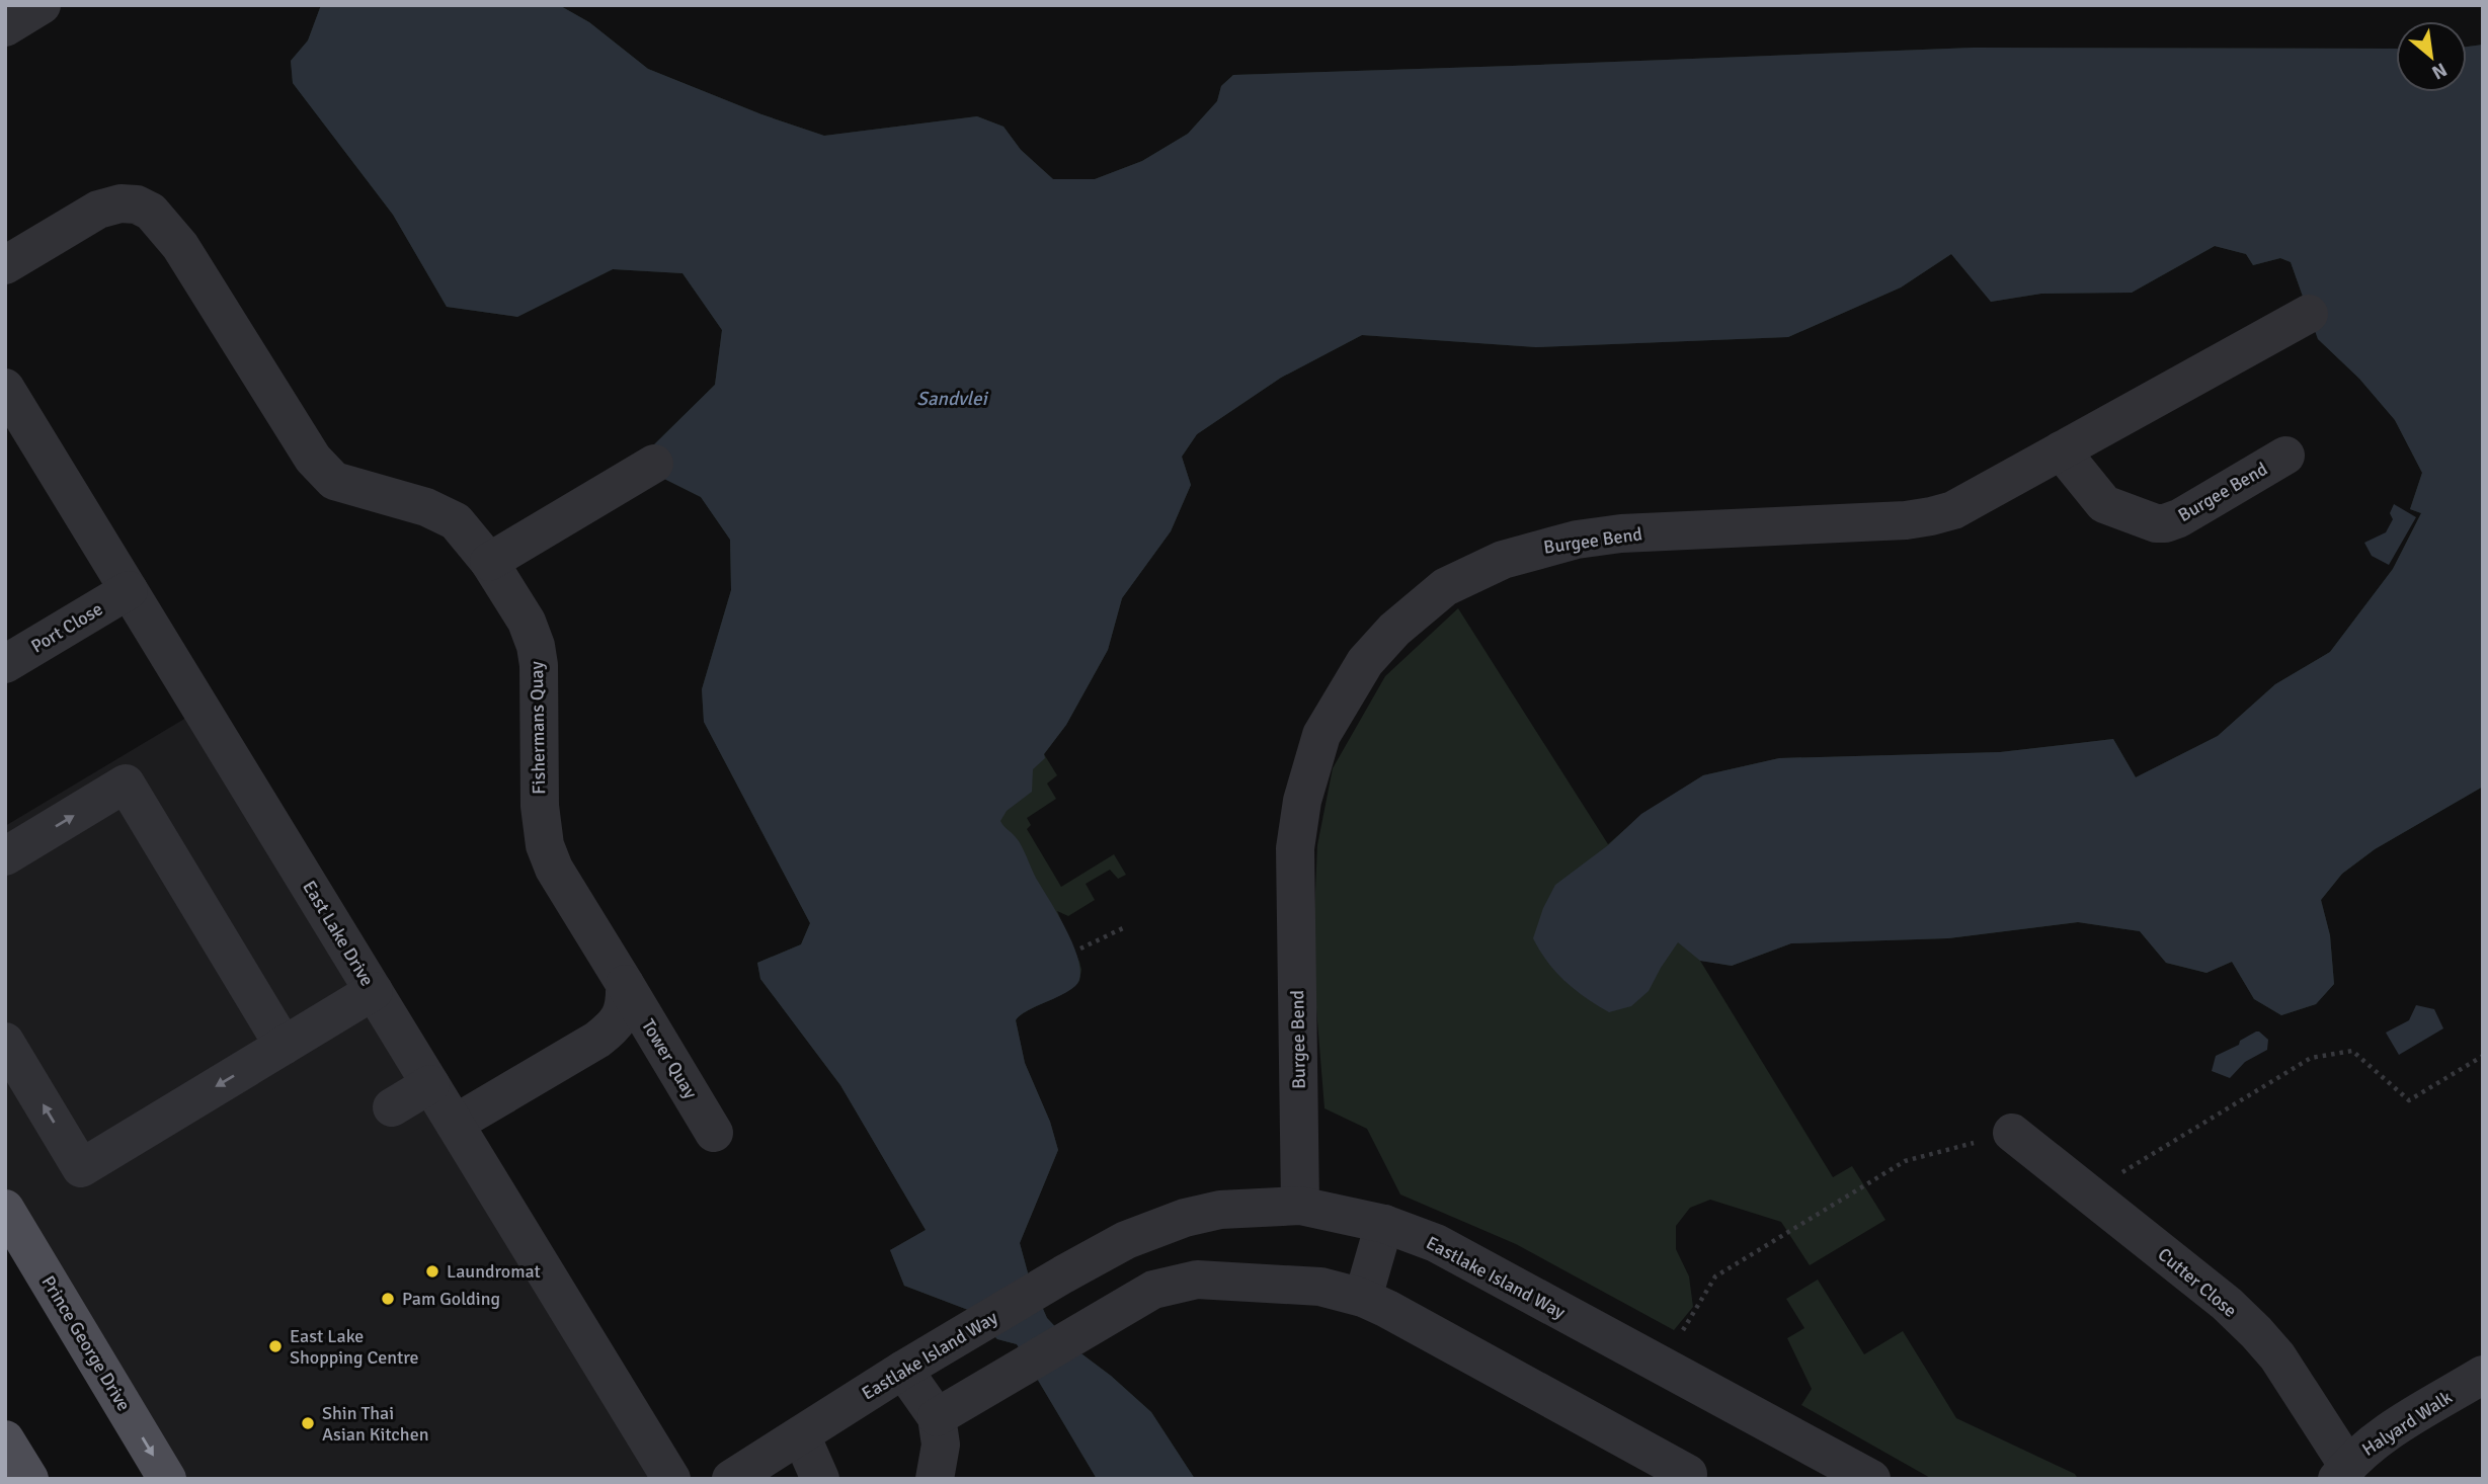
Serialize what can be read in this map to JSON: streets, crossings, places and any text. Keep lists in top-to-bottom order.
{
  "streets": {
    "main road": ["Prince George Drive"],
    "street": [
      "Burgee Bend",
      "Port Close",
      "Fishermans Quay",
      "East Lake Drive",
      "Tower Quay",
      "Eastlake Island Way",
      "Cutter Close",
      "Halyard Walk"
    ]
  },
  "crossings": [
    ["Burgee Bend", "Eastlake Island Way"],
    ["Port Close", "East Lake Drive"],
    ["Fishermans Quay", "Tower Quay"],
    ["Cutter Close", "Halyard Walk"]
  ],
  "one_way": ["Prince George Drive"],
  "water": ["Sandvlei"],
  "places": [
    "Laundromat",
    "Pam Golding",
    "East Lake Shopping Centre",
    "Shin Thai Asian Kitchen"
  ],
  "north": "bottom right"
}
